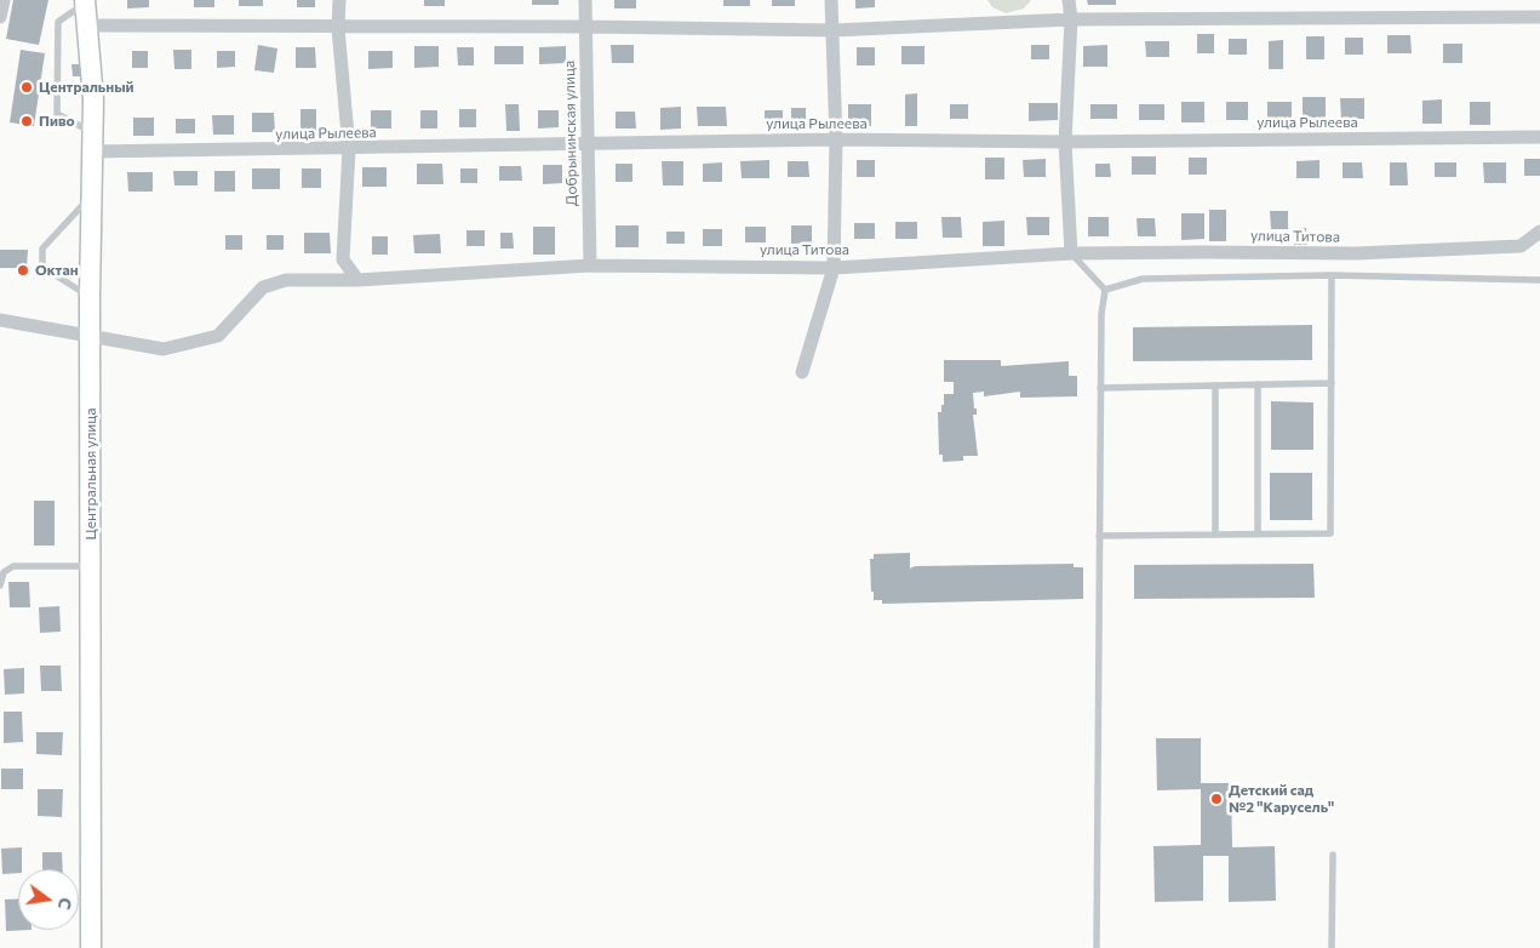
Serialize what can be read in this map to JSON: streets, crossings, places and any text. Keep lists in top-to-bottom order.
{
  "streets": {
    "street": [
      "улица Рылеева",
      "Добрынинская улица",
      "улица Титова",
      "Центральная улица"
    ]
  },
  "crossings": [
    ["улица Рылеева", "Добрынинская улица"],
    ["улица Рылеева", "Центральная улица"],
    ["Добрынинская улица", "улица Титова"],
    ["улица Титова", "Центральная улица"]
  ],
  "places": [
    "Центральный",
    "Пиво",
    "Октан",
    "Детский сад №2 \"Карусель\""
  ],
  "north": "right"
}
